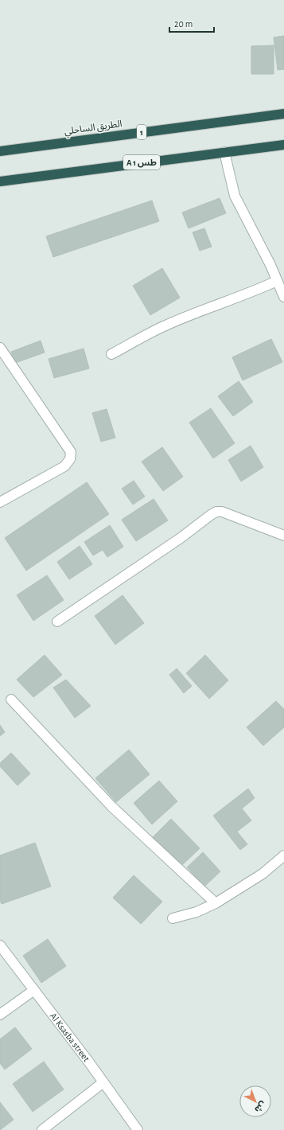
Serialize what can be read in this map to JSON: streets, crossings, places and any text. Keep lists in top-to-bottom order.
{
  "streets": {
    "highway": ["الطريق الساحلي", "1", "A 1 طس"],
    "street": ["Al Ksasba street"]
  },
  "scale_bar": "20 m",
  "north": "bottom right"
}
